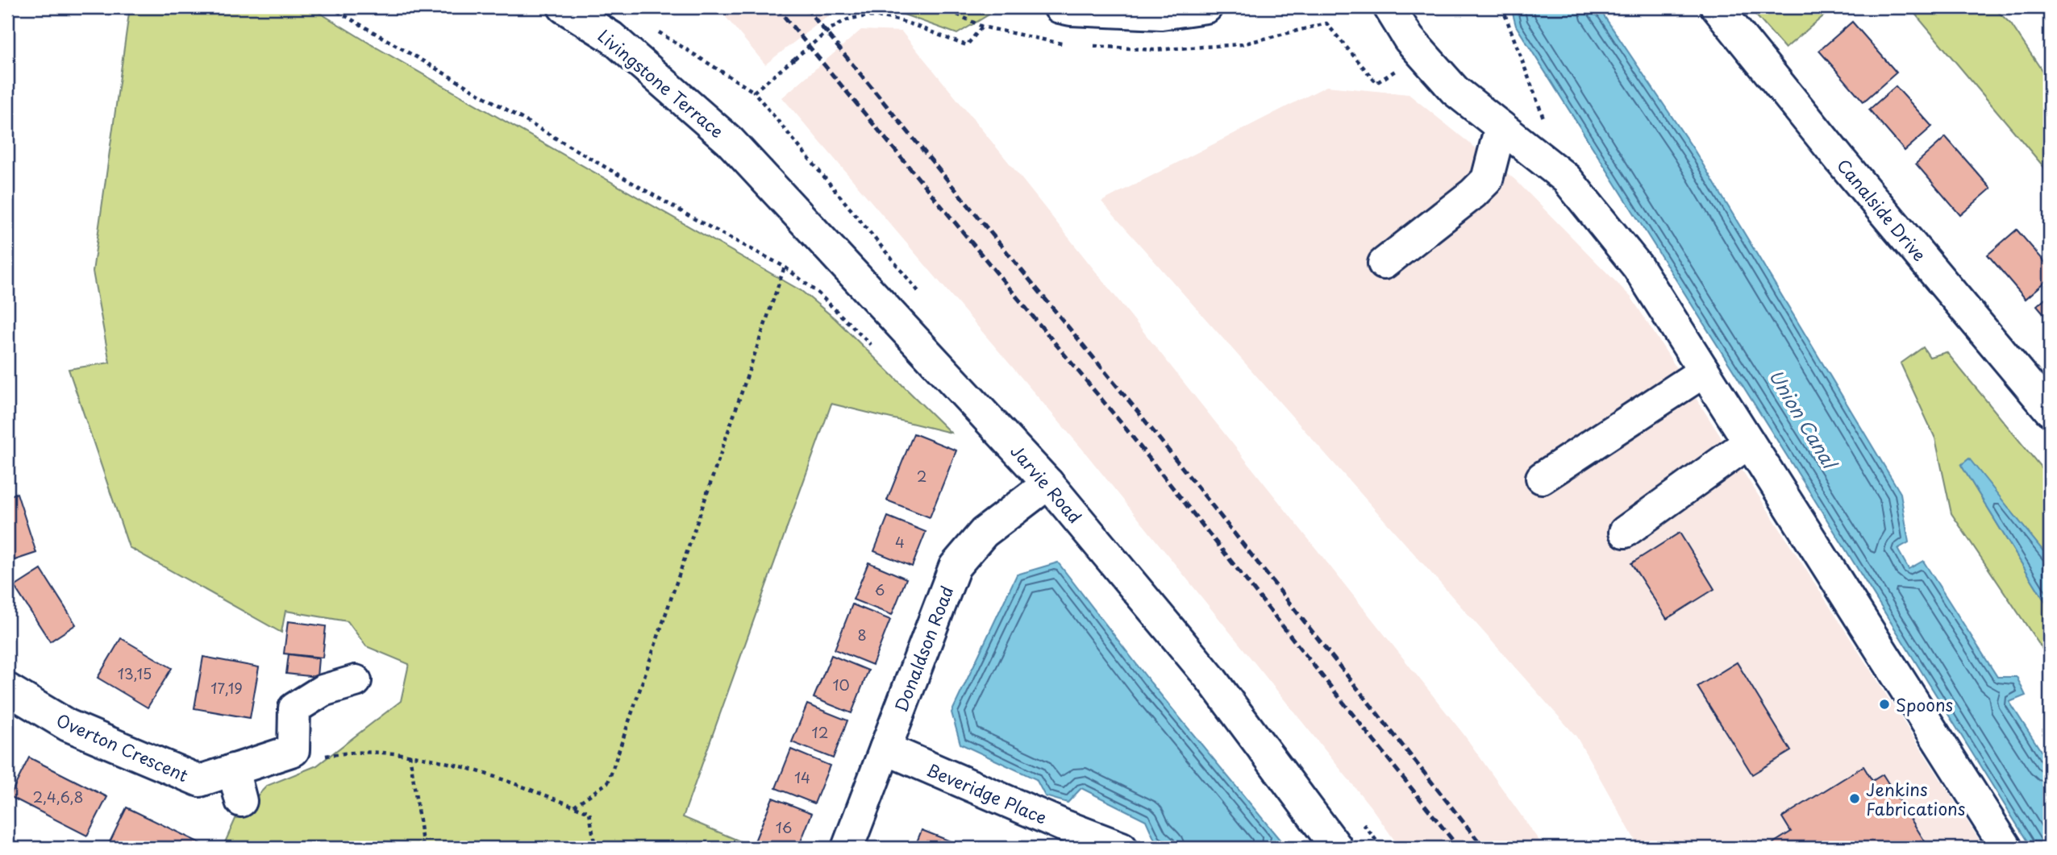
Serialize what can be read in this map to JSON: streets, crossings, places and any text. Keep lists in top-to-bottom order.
{
  "streets": {
    "street": [
      "Livingstone Terrace",
      "Canalside Drive",
      "Jarvie Road",
      "Donaldson Road",
      "Overton Crescent",
      "Beveridge Place"
    ]
  },
  "crossings": [
    ["Livingstone Terrace", "Jarvie Road"],
    ["Jarvie Road", "Donaldson Road"],
    ["Donaldson Road", "Beveridge Place"]
  ],
  "water": ["Union Canal"],
  "places": ["Spoons", "Jenkins Fabrications"],
  "house_numbers": [
    "2",
    "4",
    "6",
    "8",
    "13,15",
    "10",
    "17,19",
    "12",
    "14",
    "2,4,6,8",
    "16"
  ]
}
